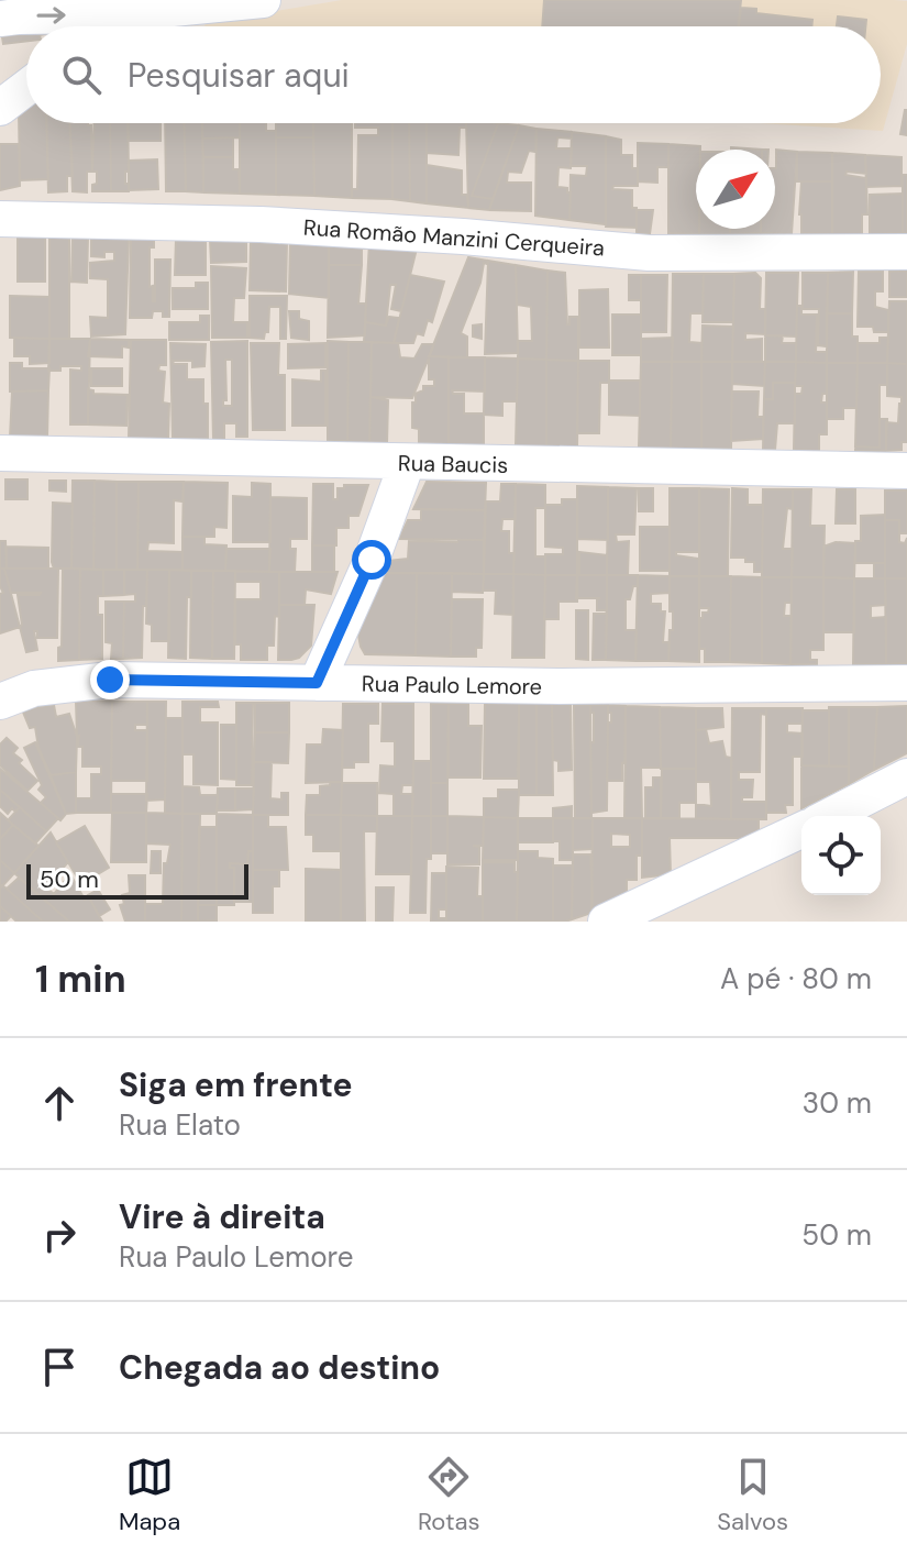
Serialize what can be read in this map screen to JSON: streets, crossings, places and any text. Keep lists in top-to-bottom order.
{
  "streets": {
    "street": ["Rua Romão Manzini Cerqueira", "Rua Baucis", "Rua Paulo Lemore"]
  },
  "scale_bar": "50 m",
  "north": "top right",
  "page": {
    "search": "Pesquisar aqui",
    "scale": "50 m",
    "heading": ["1 min", "A pé · 80 m"],
    "list": [
      ["Siga em frente", "Rua Elato", "30 m"],
      ["Vire à direita", "Rua Paulo Lemore", "50 m"],
      "Chegada ao destino"
    ],
    "nav": ["Mapa", "Rotas", "Salvos"]
  }
}
